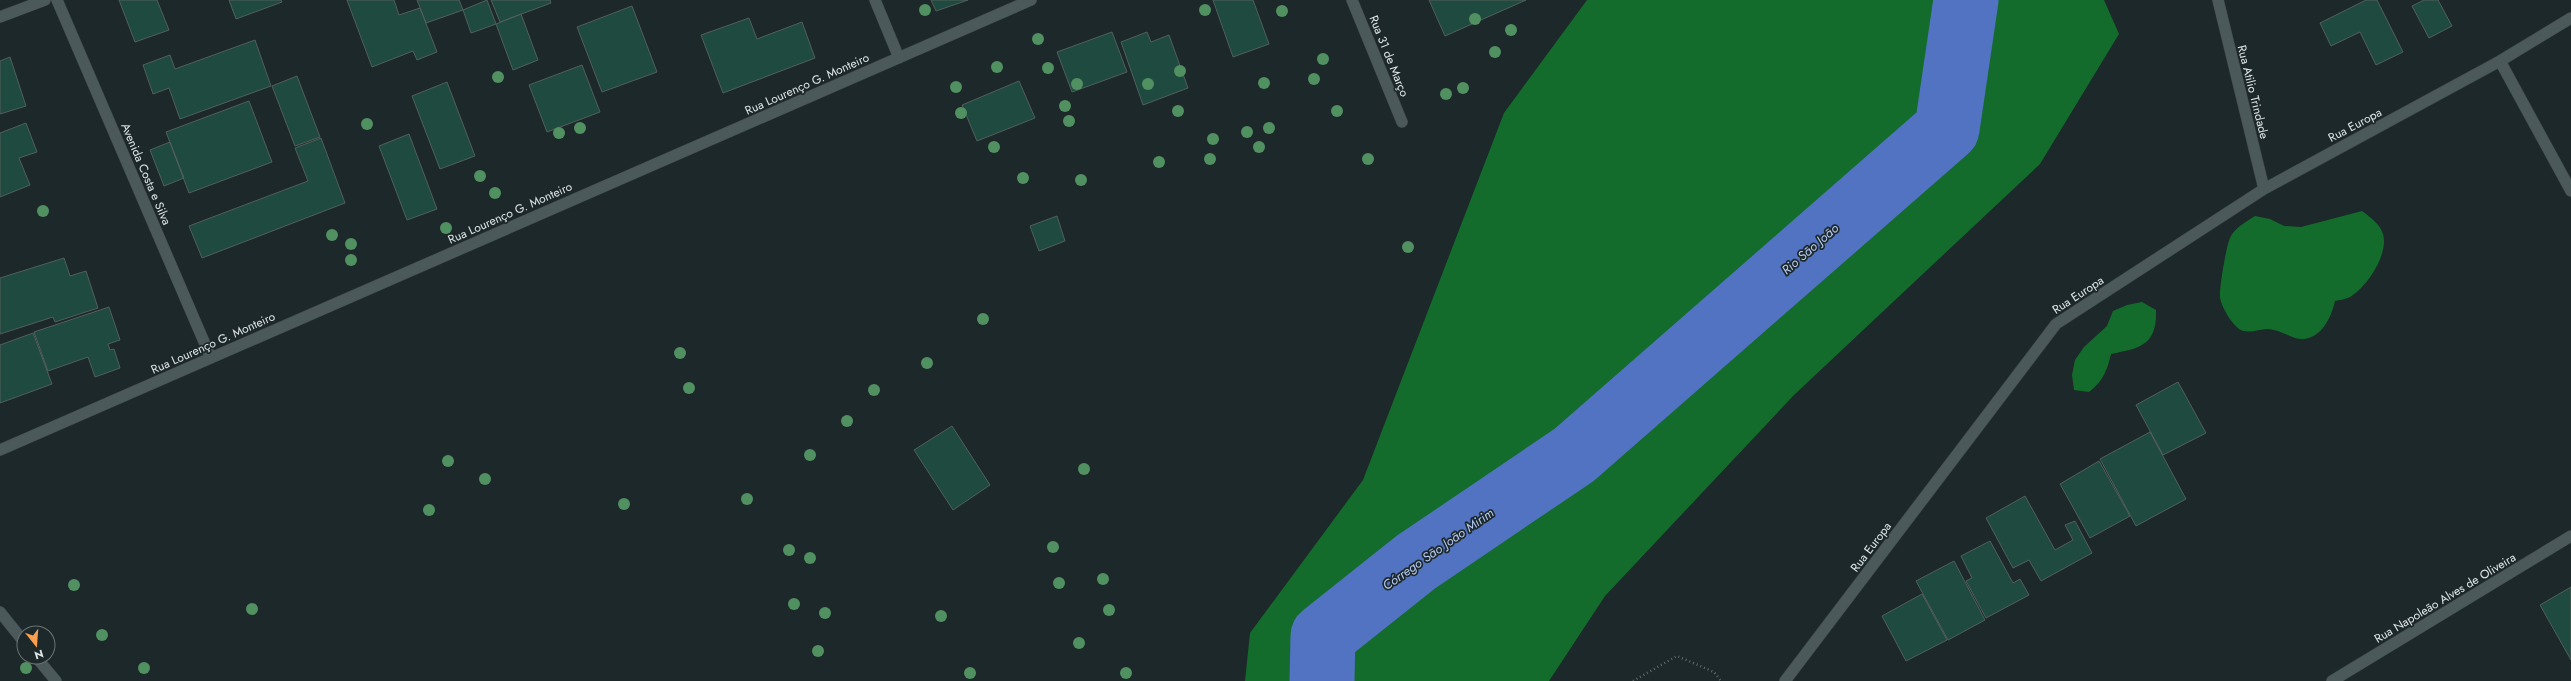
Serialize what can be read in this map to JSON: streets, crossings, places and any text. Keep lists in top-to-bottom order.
{
  "streets": {
    "street": [
      "Rua 31 de Março",
      "Rua Lourenço G. Monteiro",
      "Rua Atilio Trindade",
      "Rua Europa",
      "Avenida Costa e Silva",
      "Rua Napoleão Alves de Oliveira"
    ]
  },
  "crossings": [
    ["Rua Lourenço G. Monteiro", "Avenida Costa e Silva"],
    ["Rua Atilio Trindade", "Rua Europa"]
  ],
  "water": ["Rio São João", "Córrego São João Mirim"],
  "north": "bottom"
}
